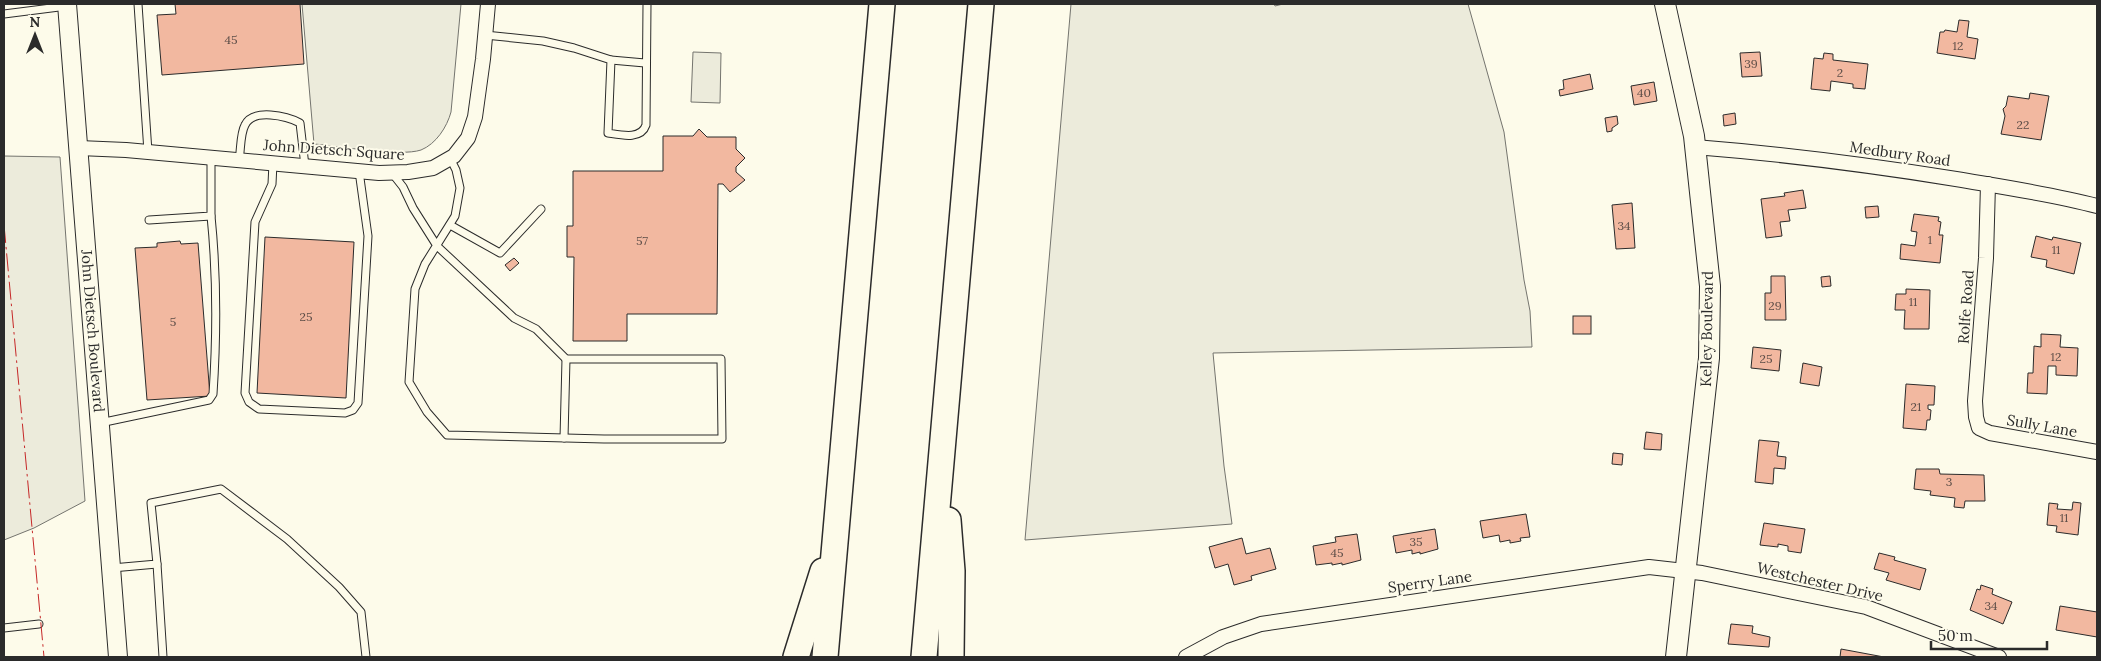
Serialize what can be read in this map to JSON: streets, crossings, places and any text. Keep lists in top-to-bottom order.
{
  "streets": {
    "main road": ["Kelley Boulevard"],
    "street": [
      "John Dietsch Square",
      "Medbury Road",
      "Rolfe Road",
      "John Dietsch Boulevard",
      "Sully Lane",
      "Sperry Lane",
      "Westchester Drive"
    ]
  },
  "crossings": [
    ["John Dietsch Square", "John Dietsch Boulevard"],
    ["Medbury Road", "Rolfe Road"],
    ["Medbury Road", "Kelley Boulevard"],
    ["Rolfe Road", "Sully Lane"],
    ["Kelley Boulevard", "Sperry Lane"],
    ["Kelley Boulevard", "Westchester Drive"],
    ["Sperry Lane", "Westchester Drive"]
  ],
  "house_numbers": [
    "45",
    "12",
    "39",
    "2",
    "40",
    "22",
    "34",
    "1",
    "57",
    "11",
    "11",
    "29",
    "25",
    "5",
    "12",
    "25",
    "21",
    "3",
    "11",
    "35",
    "45",
    "34"
  ],
  "scale_bar": "50 m",
  "north": "top"
}
